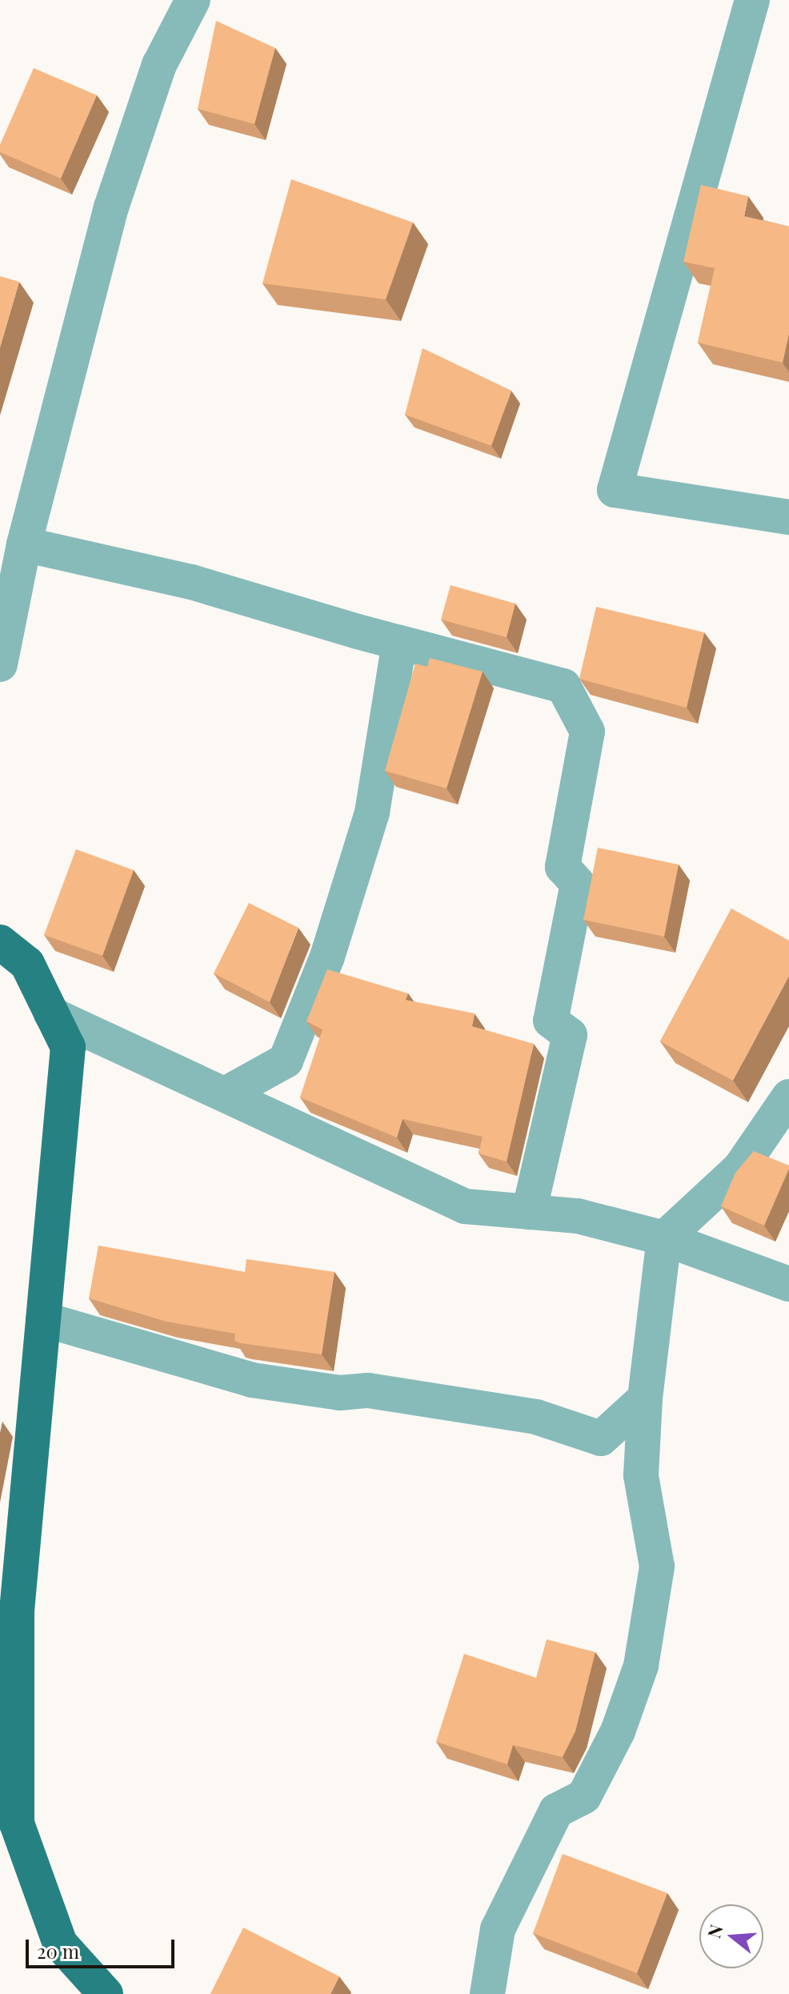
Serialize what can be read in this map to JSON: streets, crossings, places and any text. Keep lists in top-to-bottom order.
{
  "scale_bar": "20 m",
  "north": "left"
}
